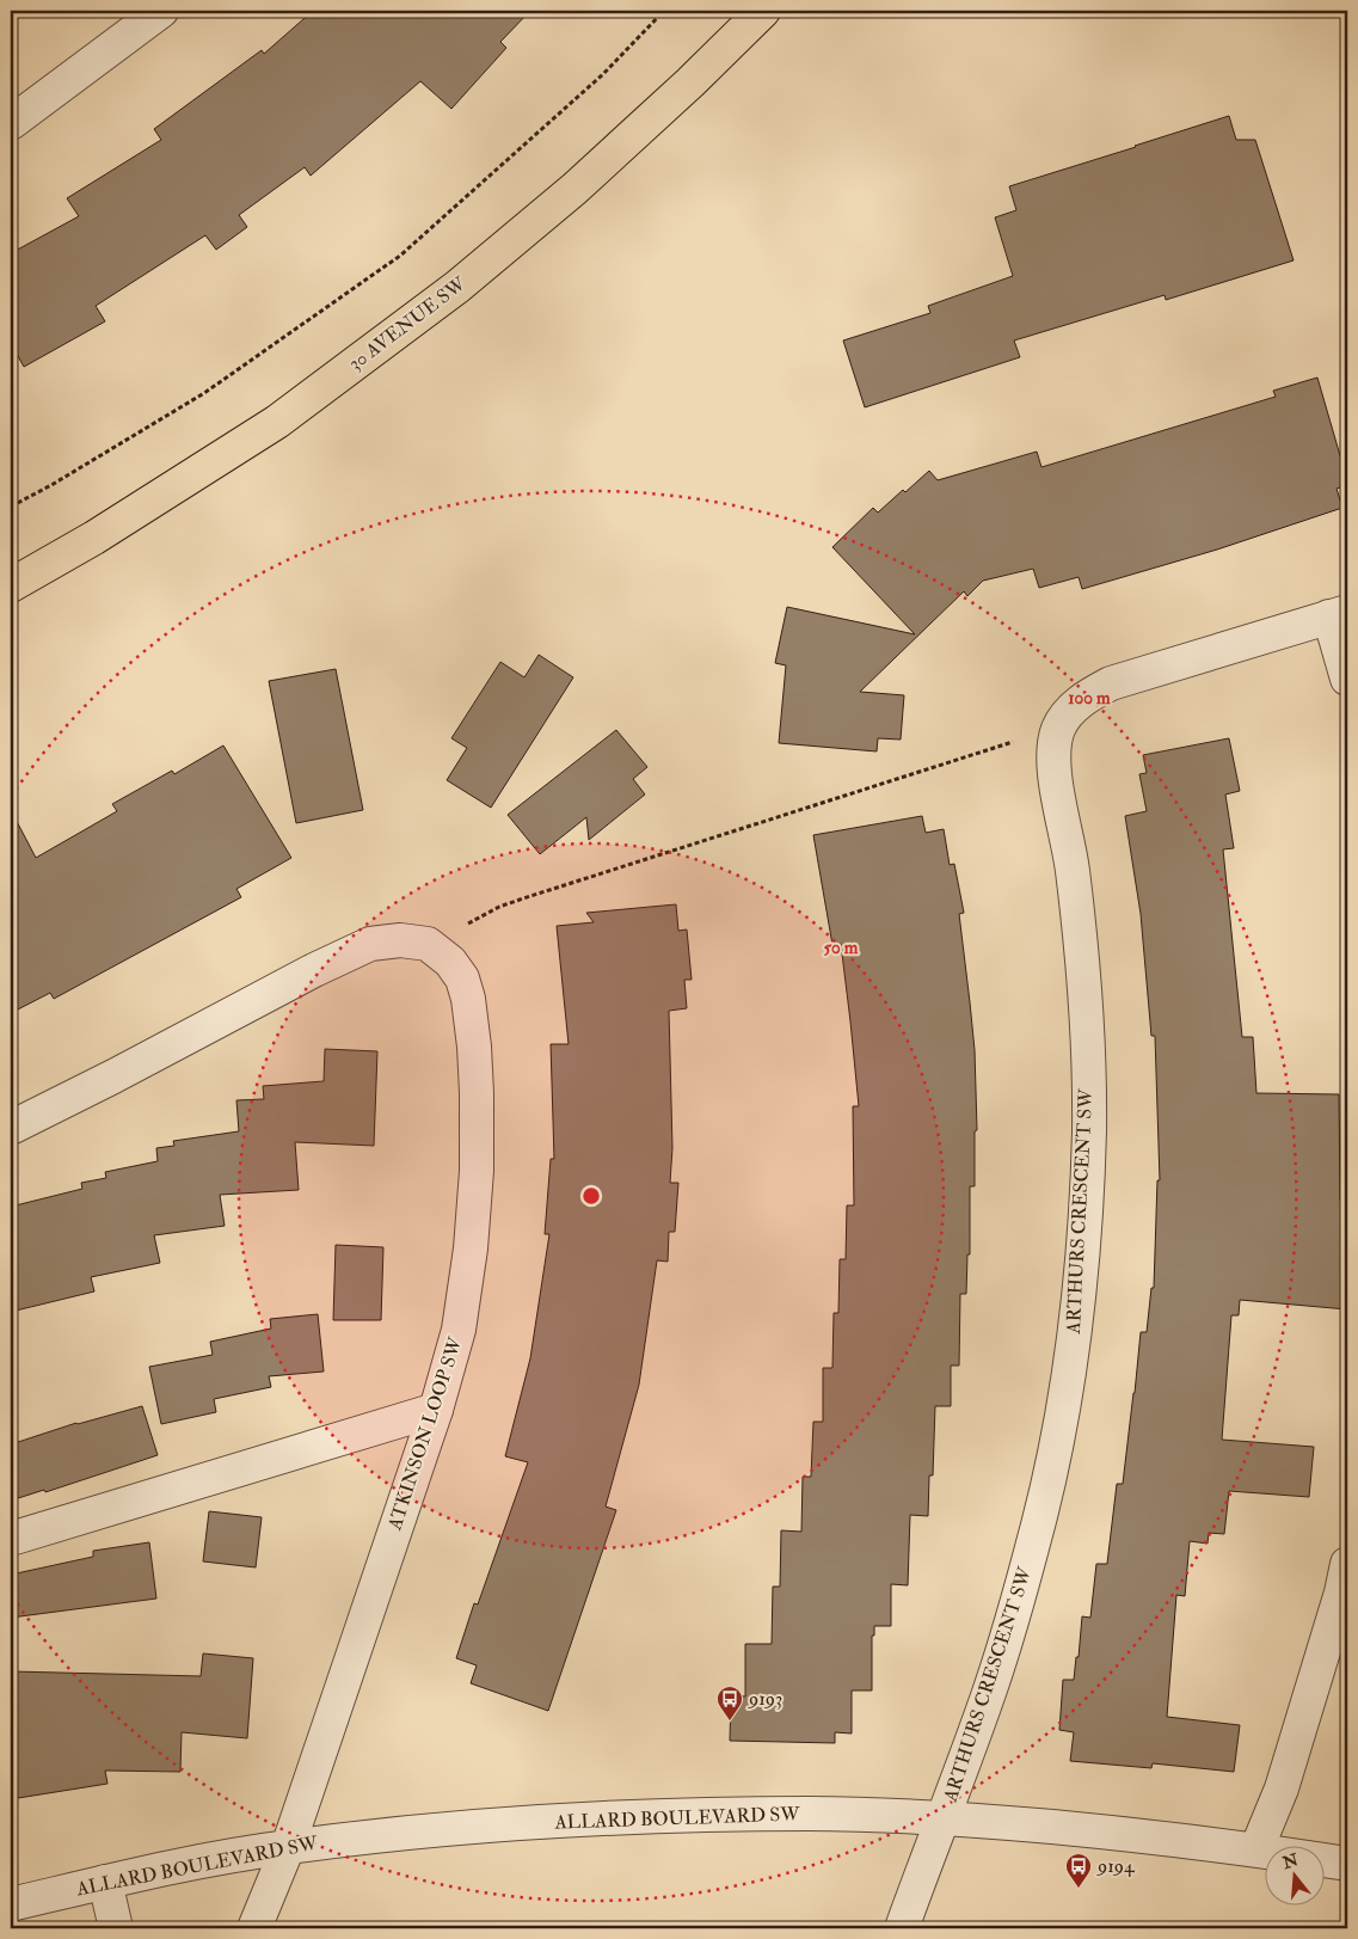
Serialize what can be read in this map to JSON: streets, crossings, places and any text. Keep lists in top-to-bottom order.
{
  "streets": {
    "main road": ["30 AVENUE SW"],
    "street": ["ARTHURS CRESCENT SW", "ATKINSON LOOP SW", "ALLARD BOULEVARD SW"]
  },
  "crossings": [
    ["ARTHURS CRESCENT SW", "ALLARD BOULEVARD SW"],
    ["ATKINSON LOOP SW", "ALLARD BOULEVARD SW"]
  ],
  "places": {
    "bus stop": ["9193", "9194"]
  },
  "north": "top",
  "rings": ["100 m", "50 m"]
}
